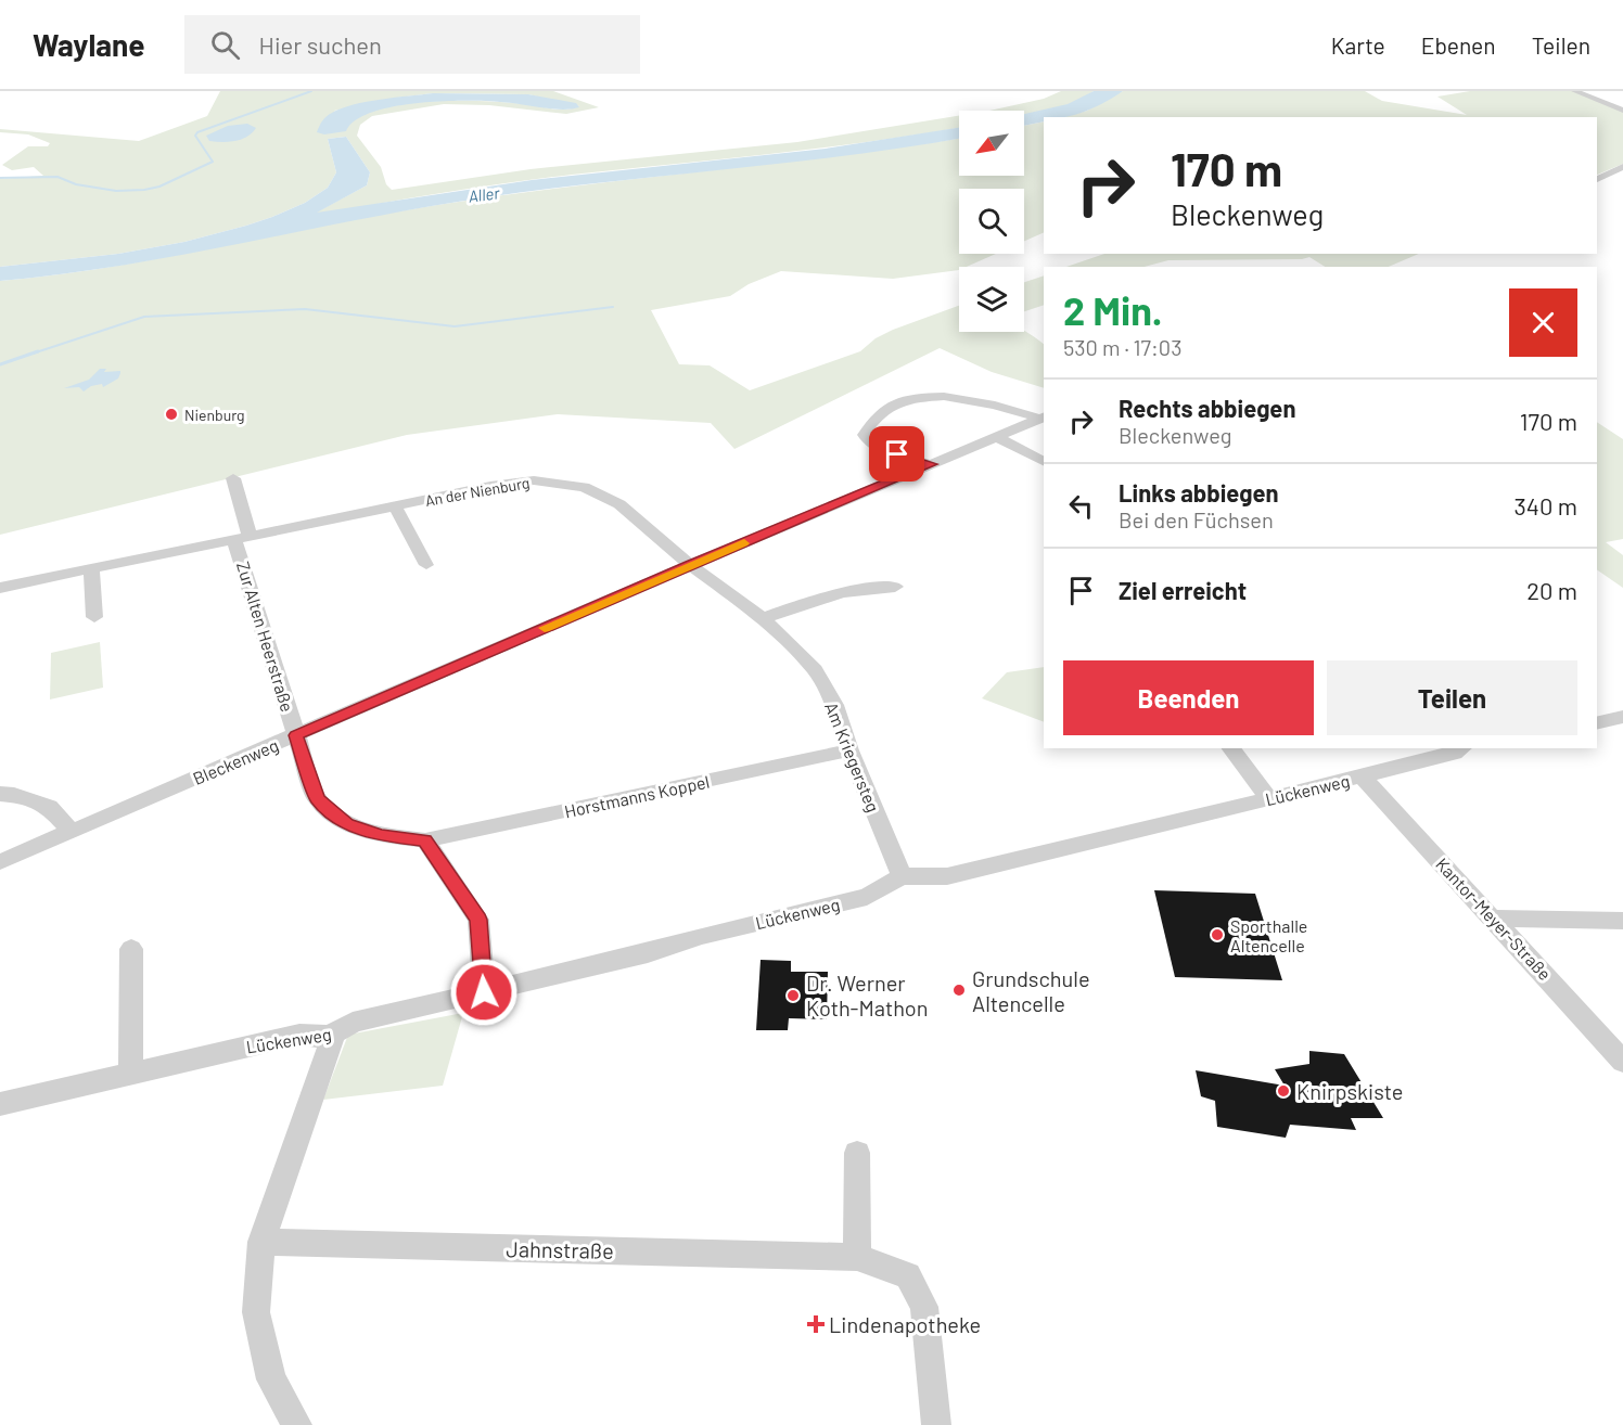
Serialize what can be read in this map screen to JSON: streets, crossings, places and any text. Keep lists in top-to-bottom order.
{
  "streets": {
    "street": [
      "An der Nienburg",
      "Zur Alten Heerstraße",
      "Am Kriegersteg",
      "Bleckenweg",
      "Lückenweg",
      "Horstmanns Koppel",
      "Kantor-Meyer-Straße",
      "Jahnstraße"
    ]
  },
  "crossings": [
    ["An der Nienburg", "Zur Alten Heerstraße"],
    ["An der Nienburg", "Am Kriegersteg"],
    ["An der Nienburg", "Bleckenweg"],
    ["Zur Alten Heerstraße", "Bleckenweg"],
    ["Zur Alten Heerstraße", "Horstmanns Koppel"],
    ["Am Kriegersteg", "Bleckenweg"],
    ["Am Kriegersteg", "Lückenweg"],
    ["Am Kriegersteg", "Horstmanns Koppel"],
    ["Bleckenweg", "Horstmanns Koppel"],
    ["Lückenweg", "Kantor-Meyer-Straße"]
  ],
  "water": ["Aller"],
  "places": {
    "other": [
      "Nienburg",
      "Sporthalle Altencelle",
      "Grundschule Altencelle",
      "Dr. Werner Koth-Mathon",
      "Knirpskiste"
    ],
    "health": ["Lindenapotheke"]
  },
  "north": "bottom left",
  "page": {
    "header": "Waylane",
    "search": "Hier suchen",
    "nav": ["Karte", "Ebenen", "Teilen"],
    "turn": ["170 m", "Bleckenweg"],
    "heading": ["2 Min.", "530 m · 17:03"],
    "list": [
      {
        "name": "Rechts abbiegen",
        "note": "Bleckenweg",
        "value": "170 m"
      },
      {
        "name": "Links abbiegen",
        "note": "Bei den Füchsen",
        "value": "340 m"
      },
      {
        "name": "Ziel erreicht",
        "value": "20 m"
      }
    ],
    "buttons": ["Beenden", "Teilen"]
  }
}
